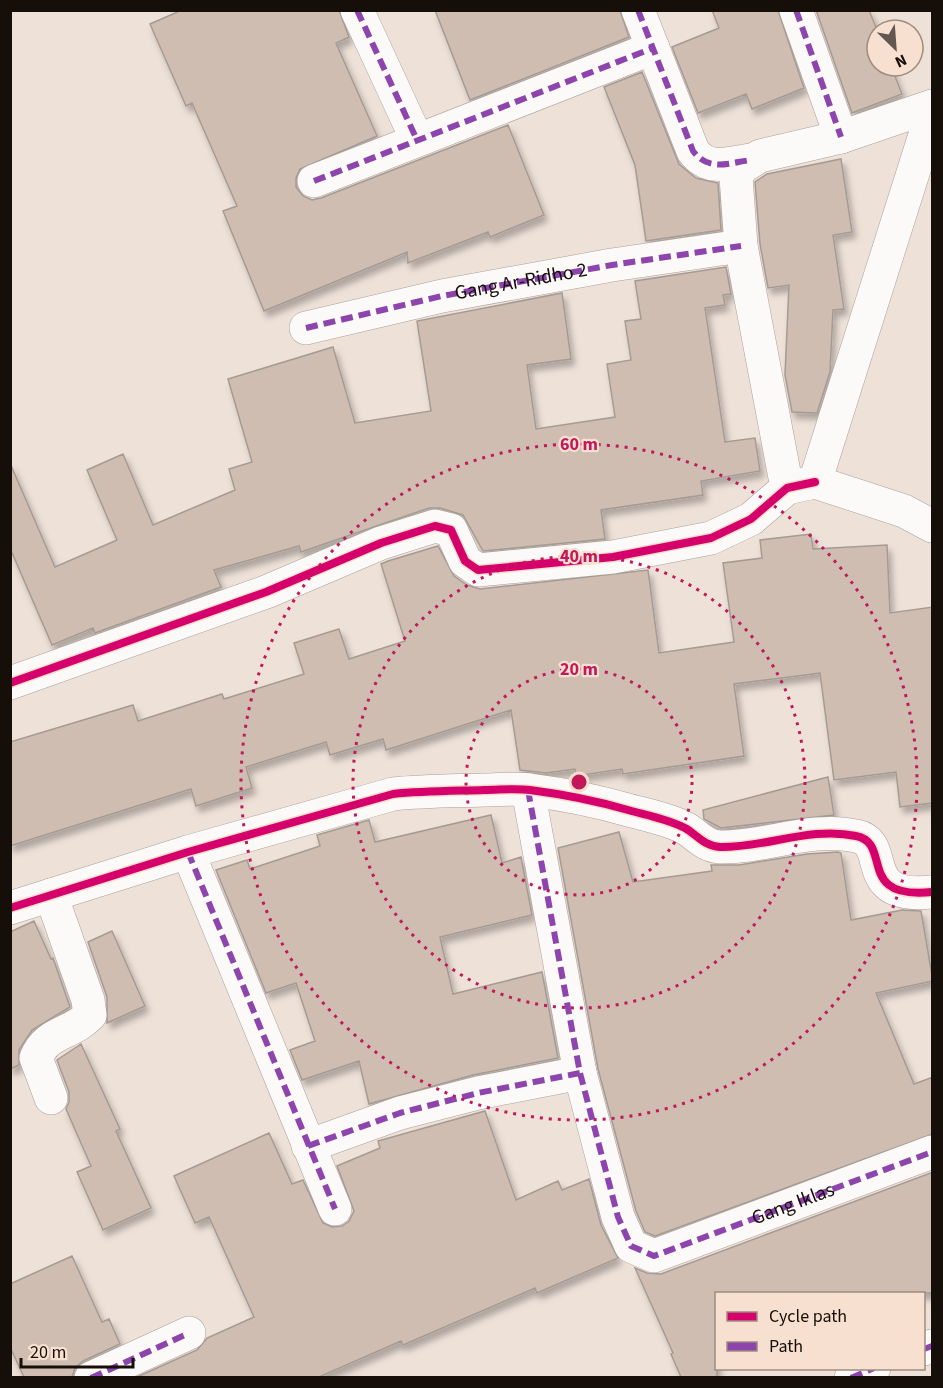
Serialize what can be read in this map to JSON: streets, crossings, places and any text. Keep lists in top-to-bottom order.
{
  "streets": {
    "street": ["Gang Ar-Ridho 2", "Gang Iklas"]
  },
  "legend": ["Cycle path", "Path"],
  "scale_bar": "20 m",
  "north": "bottom right",
  "rings": ["60 m", "40 m", "20 m"]
}
